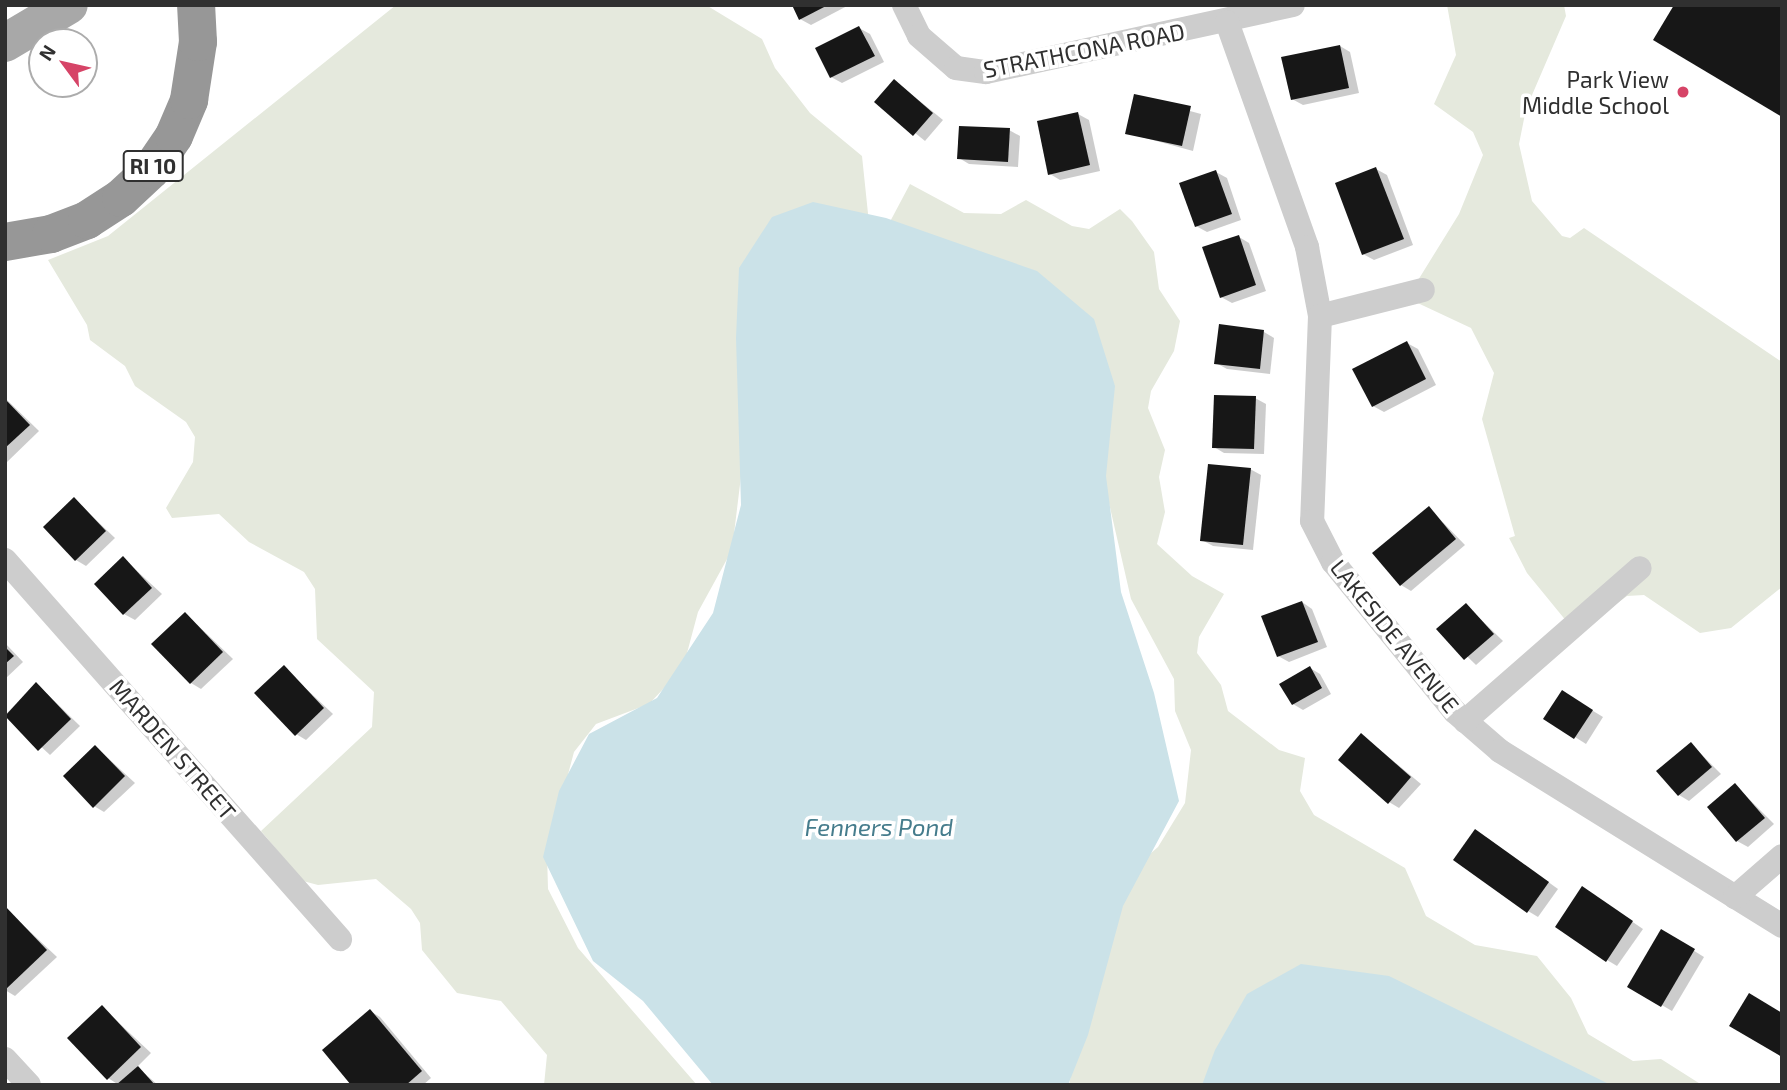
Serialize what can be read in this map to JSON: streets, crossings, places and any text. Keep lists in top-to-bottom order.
{
  "streets": {
    "highway": ["RI 10"],
    "street": ["STRATHCONA ROAD", "LAKESIDE AVENUE", "MARDEN STREET"]
  },
  "crossings": [
    ["STRATHCONA ROAD", "LAKESIDE AVENUE"]
  ],
  "water": ["Fenners Pond"],
  "places": ["Park View Middle School"],
  "north": "top left"
}
